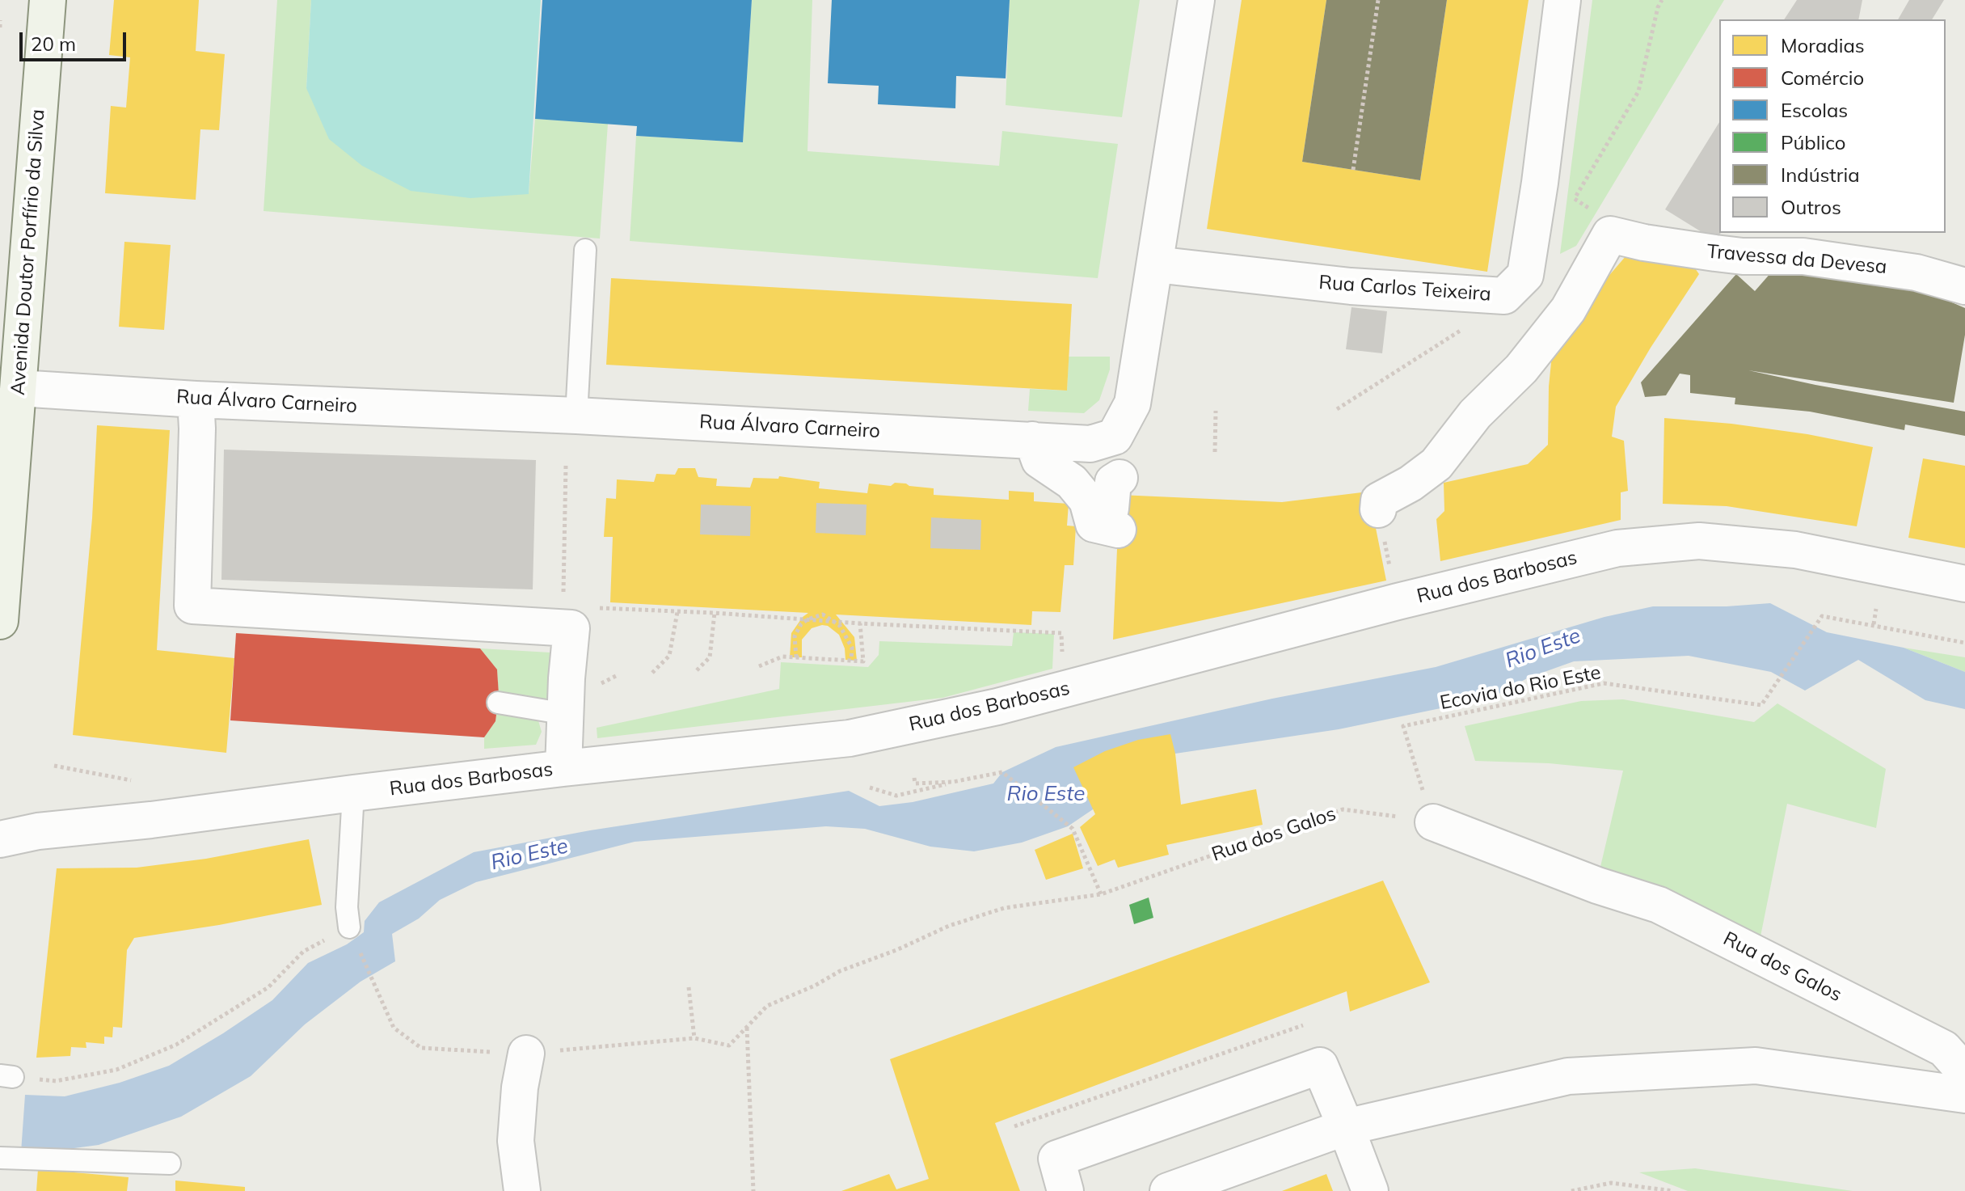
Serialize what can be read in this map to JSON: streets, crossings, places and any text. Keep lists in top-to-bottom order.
{
  "streets": {
    "main road": ["Avenida Doutor Porfírio da Silva"],
    "street": [
      "Travessa da Devesa",
      "Rua Carlos Teixeira",
      "Rua Álvaro Carneiro",
      "Rua dos Barbosas",
      "Rua dos Galos"
    ],
    "path": ["Ecovia do Rio Este"]
  },
  "crossings": [
    ["Avenida Doutor Porfírio da Silva", "Rua Álvaro Carneiro"],
    ["Rua Carlos Teixeira", "Rua Álvaro Carneiro"],
    ["Ecovia do Rio Este", "Rua dos Galos"]
  ],
  "water": ["Rio Este"],
  "legend": [
    "Moradias",
    "Comércio",
    "Escolas",
    "Público",
    "Indústria",
    "Outros"
  ],
  "scale_bar": "20 m"
}
